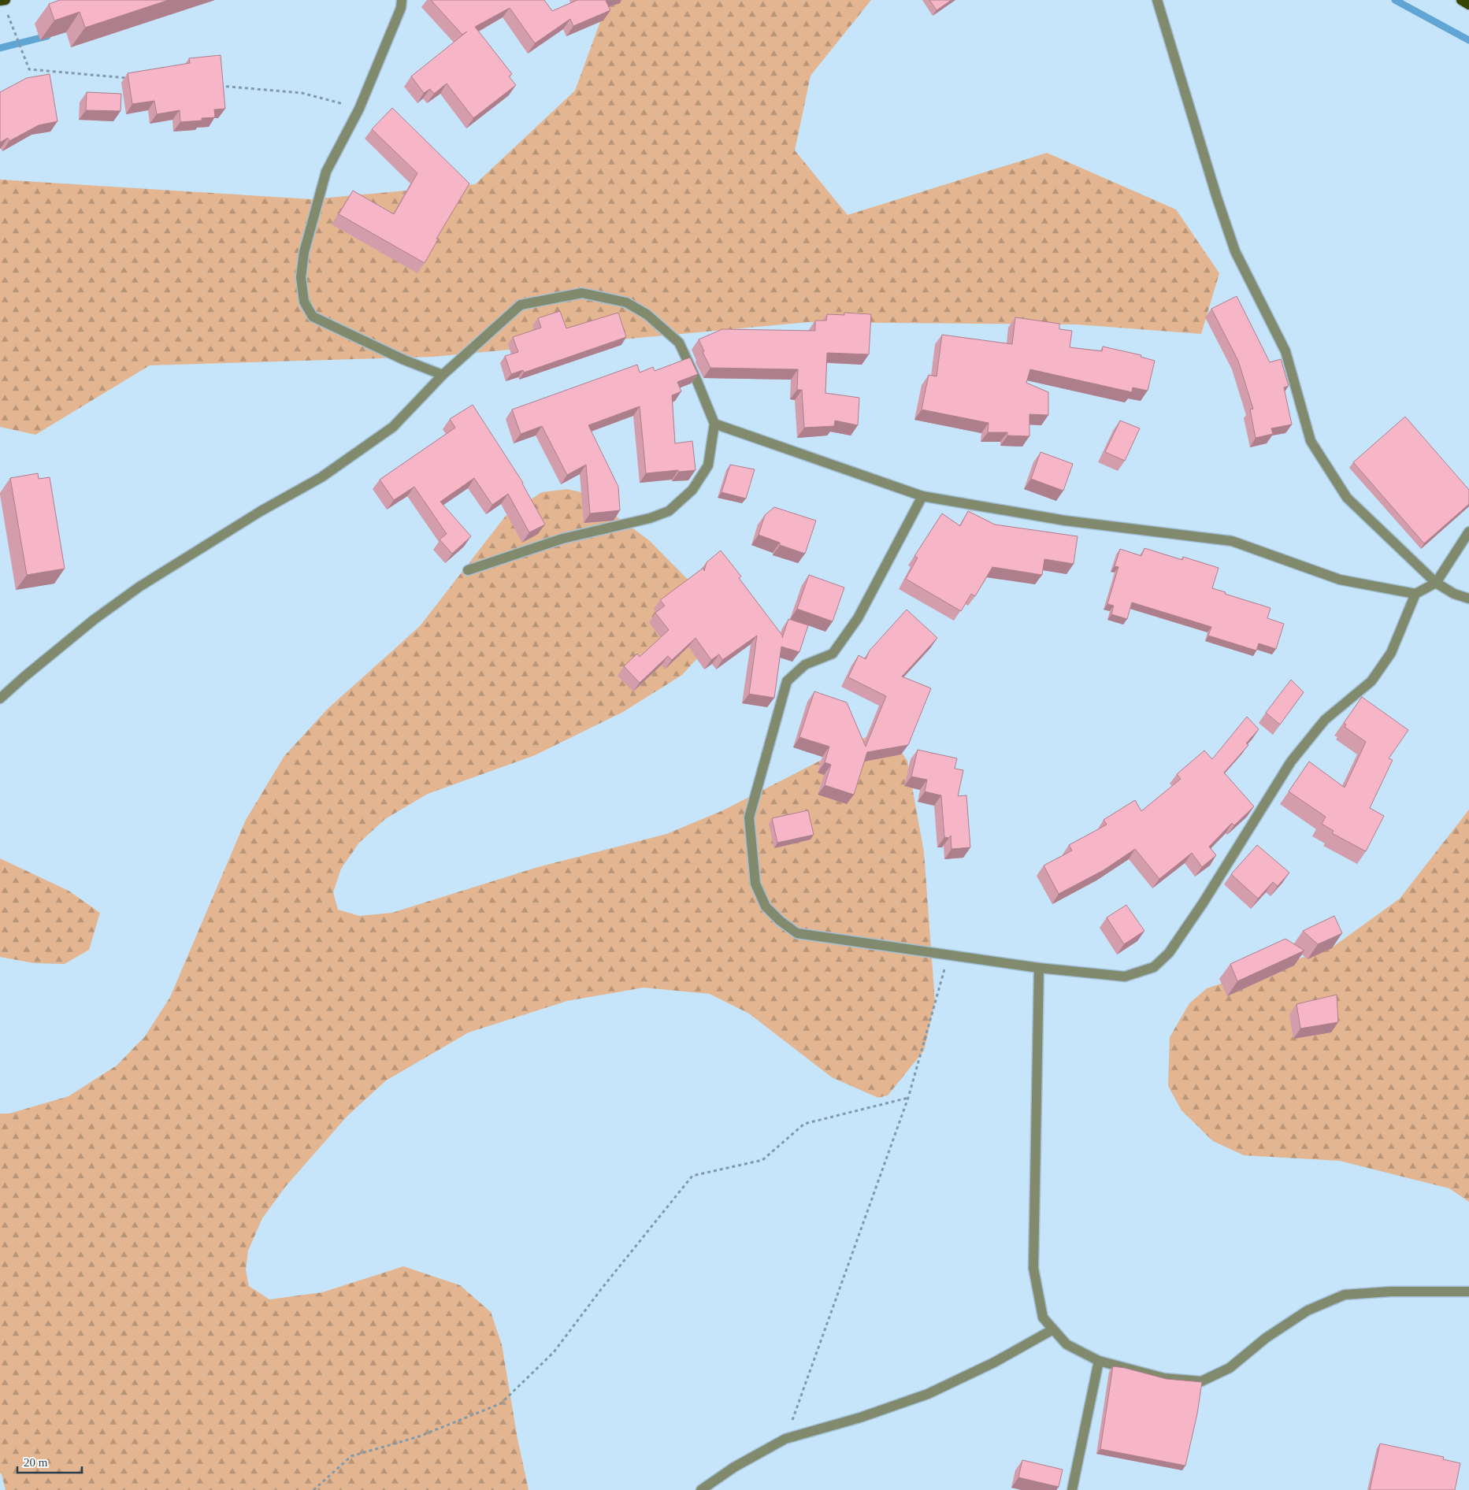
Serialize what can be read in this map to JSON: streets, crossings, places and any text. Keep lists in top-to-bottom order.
{
  "scale_bar": "20 m"
}
